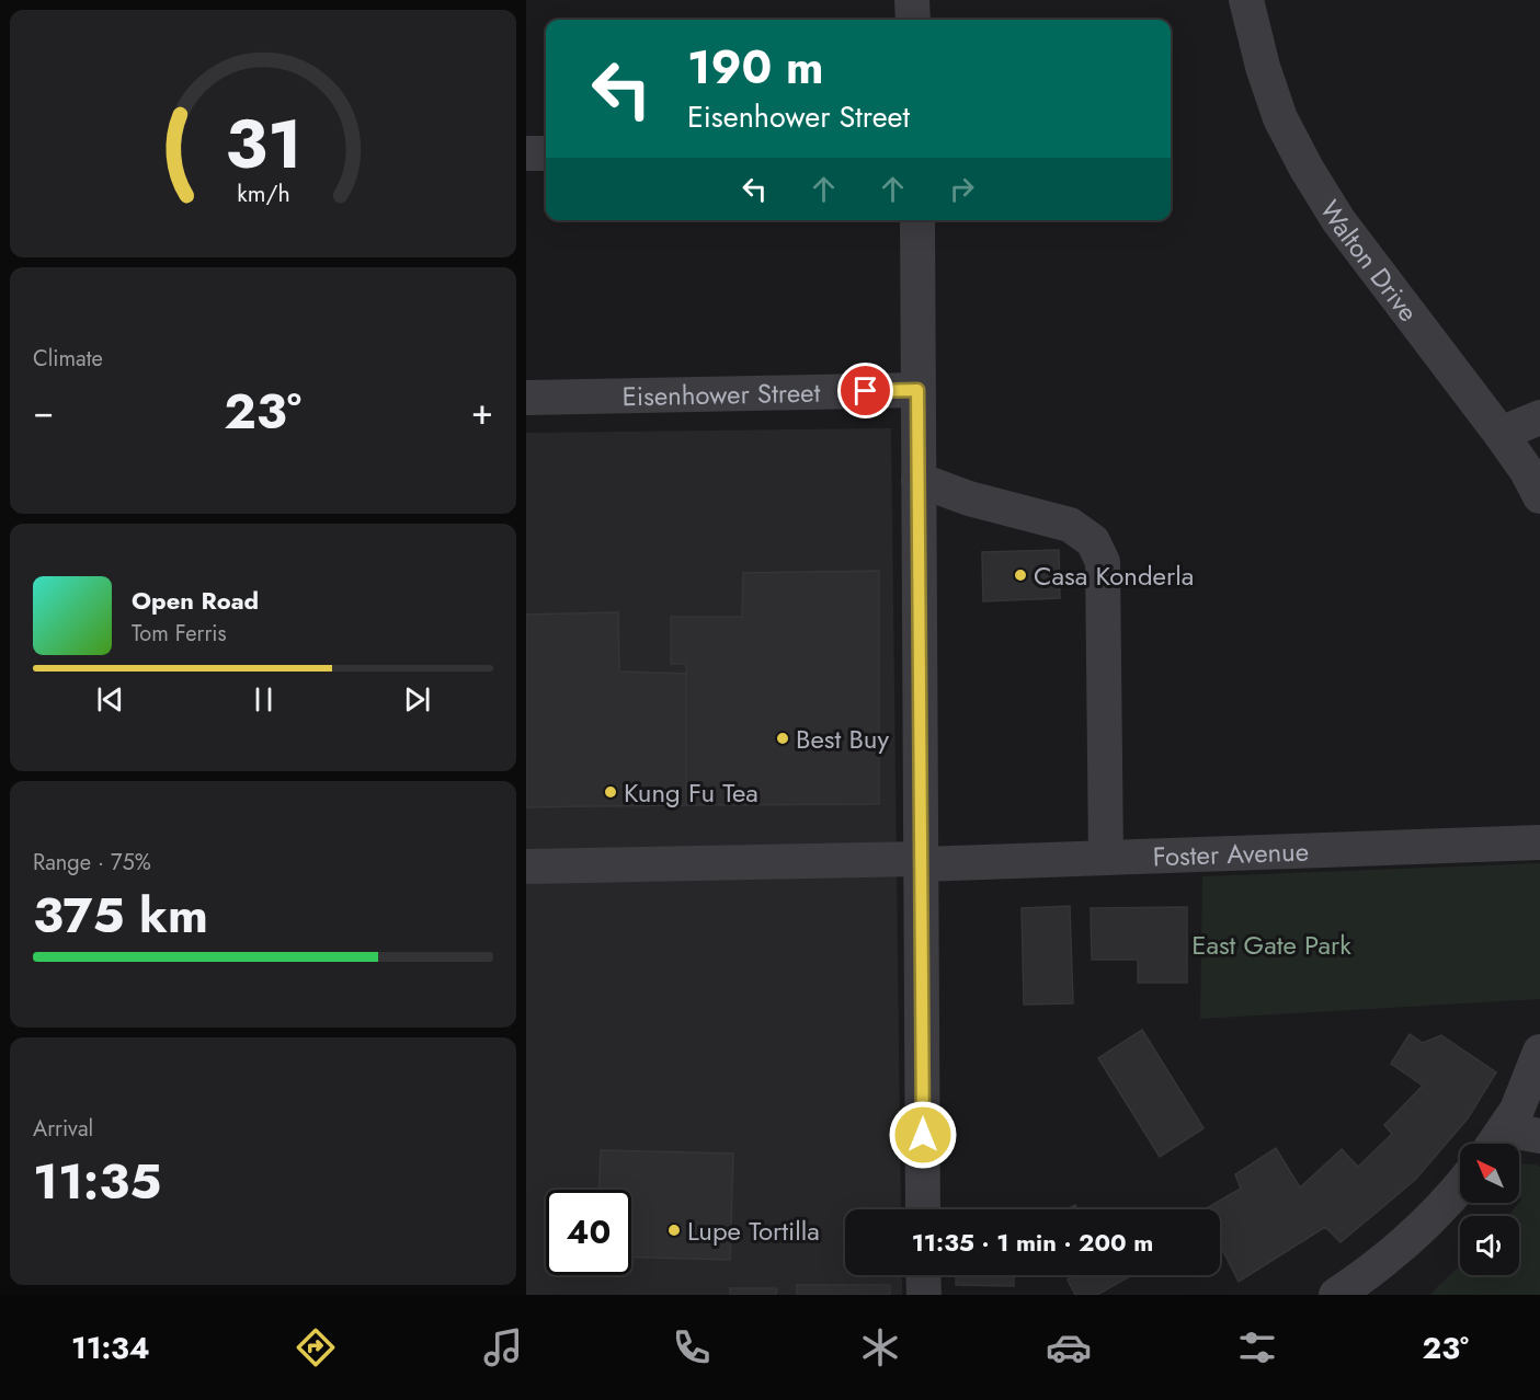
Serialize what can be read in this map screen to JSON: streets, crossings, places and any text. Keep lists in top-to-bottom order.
{
  "streets": {
    "street": ["Walton Drive", "Eisenhower Street", "Foster Avenue"]
  },
  "parks": ["East Gate Park"],
  "places": [
    "Casa Konderla",
    "Best Buy",
    "Kung Fu Tea",
    "Lupe Tortilla"
  ],
  "north": "top left",
  "page": {
    "turn": ["190 m", "Eisenhower Street"],
    "tile": [
      "Climate",
      ["Range · 75%", "375 km"],
      ["Arrival", "11:35"]
    ],
    "heat": ["−", "23°", "+"],
    "song": ["Open Road", "Tom Ferris"],
    "limit": "40",
    "trip": "11:35 · 1 min · 200 m",
    "tabs": ["11:34", "23°"],
    "gauge": ["31", "km/h"]
  }
}
